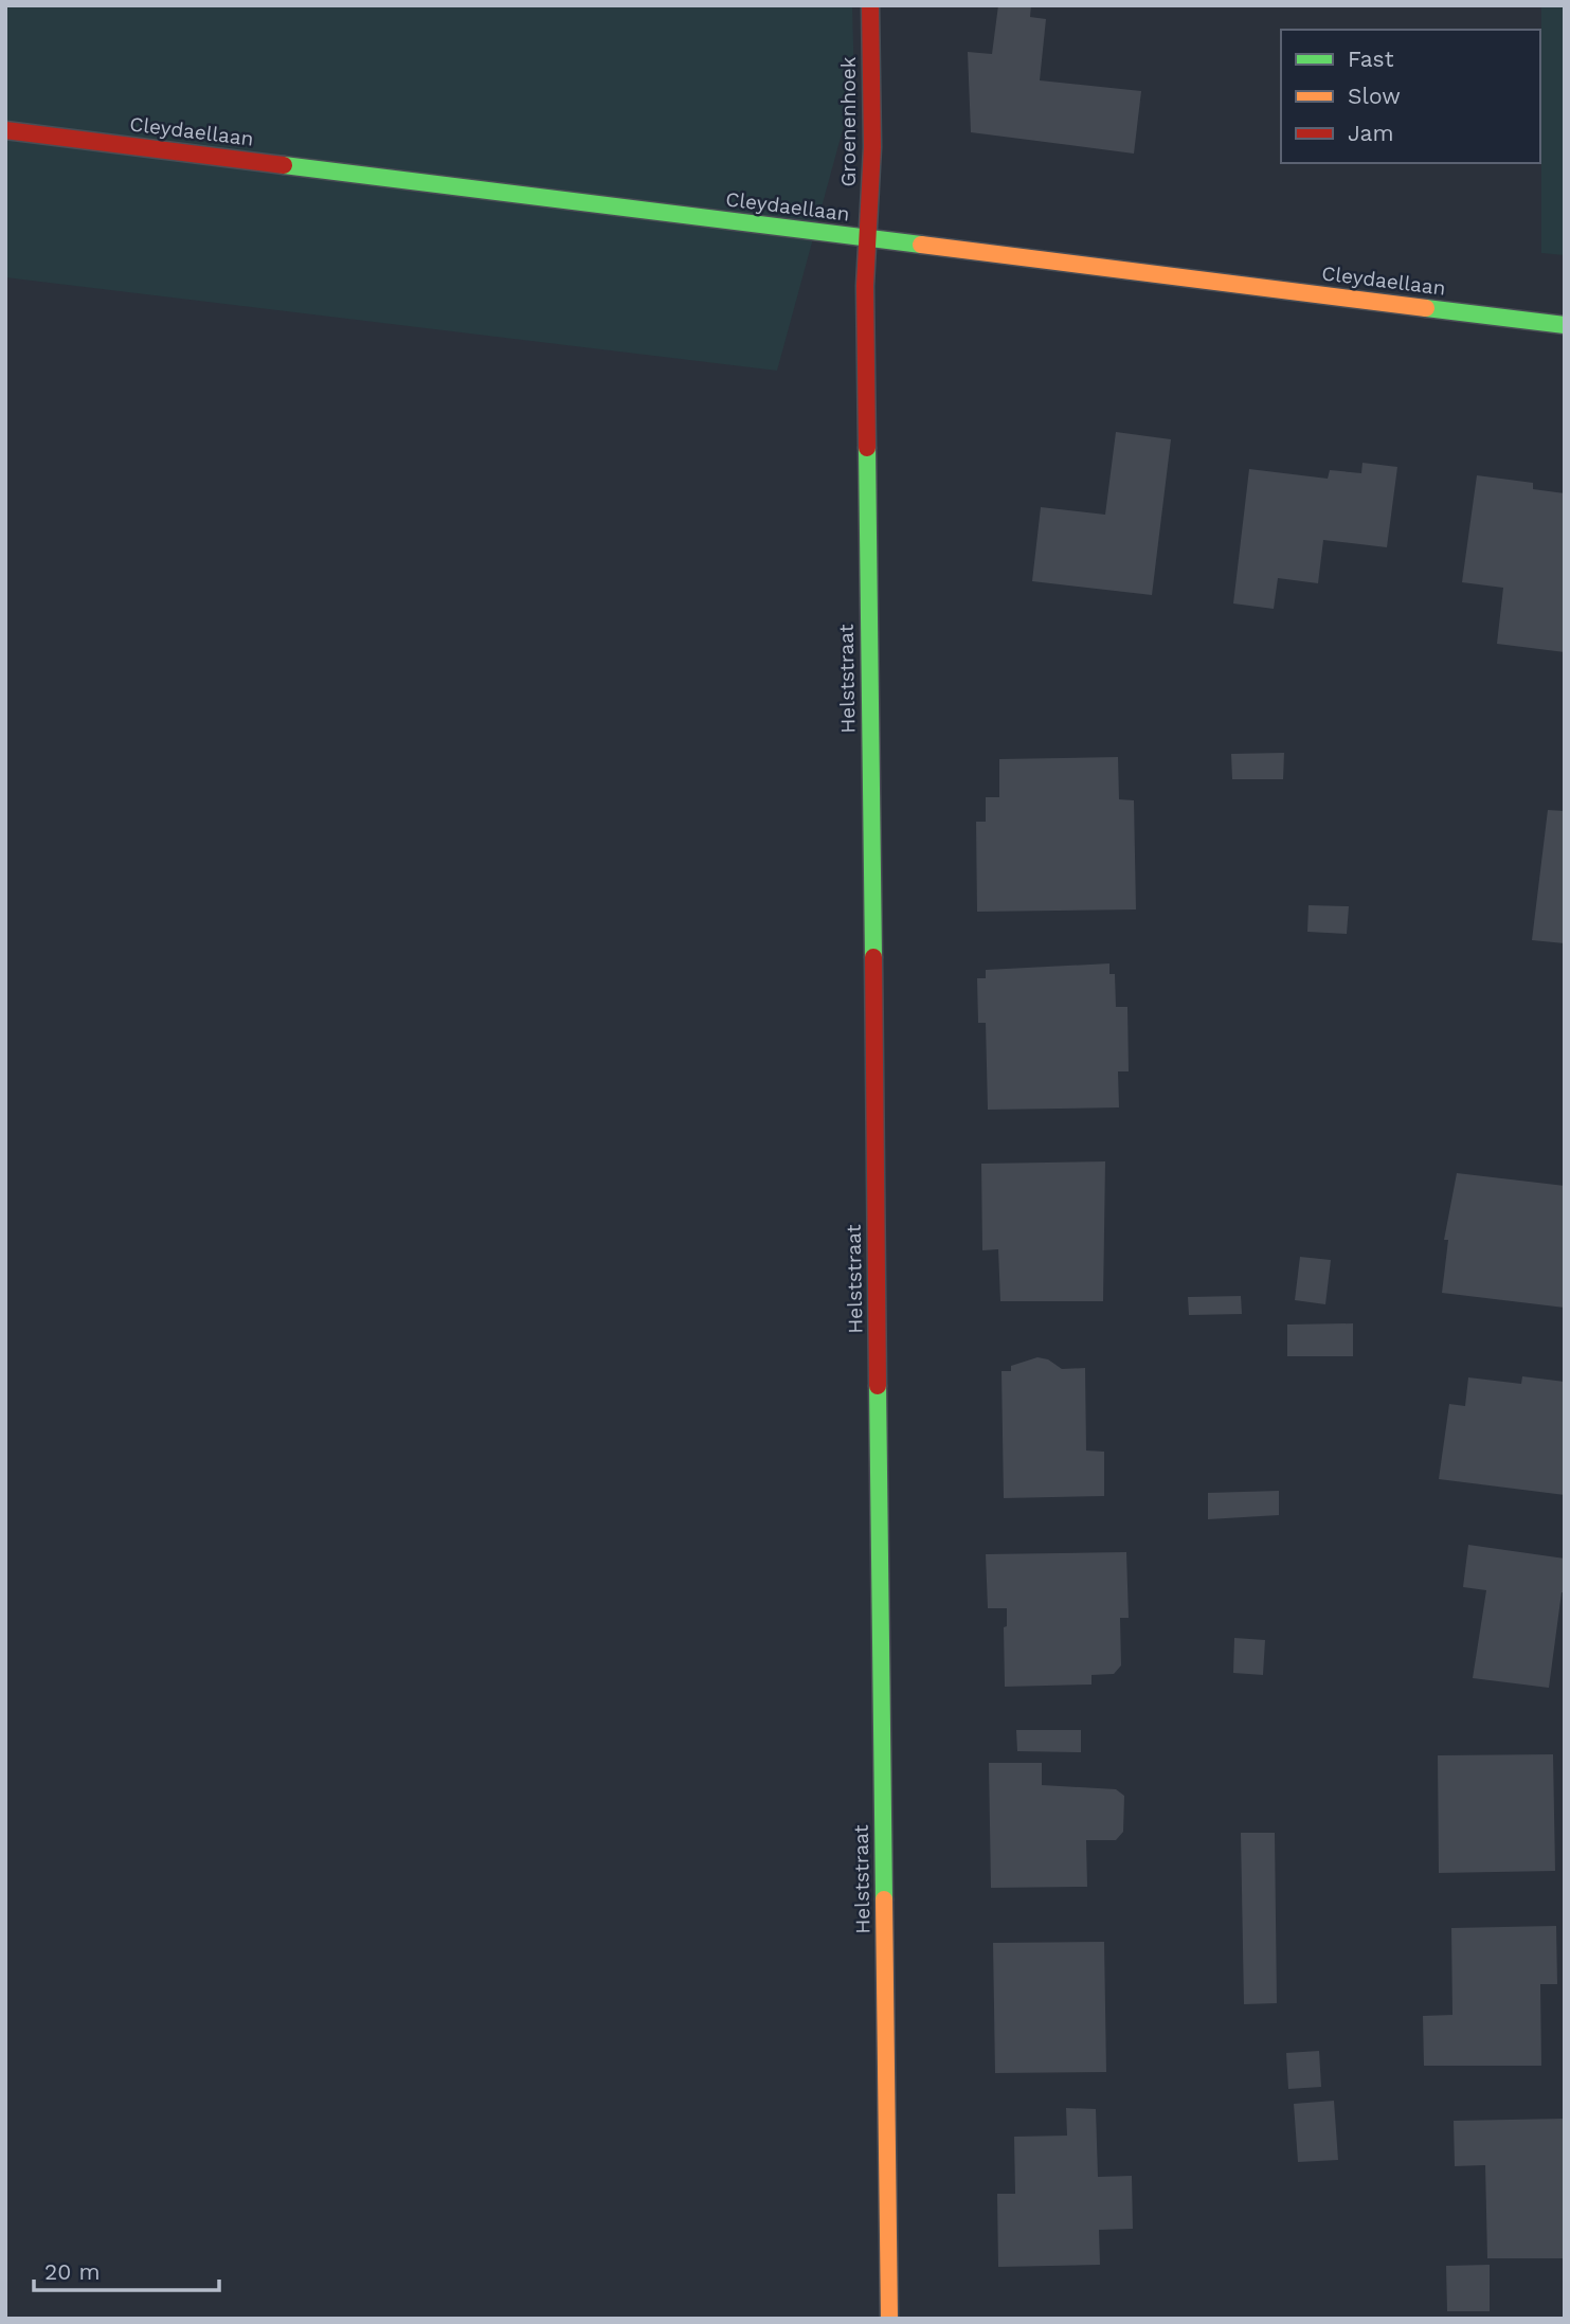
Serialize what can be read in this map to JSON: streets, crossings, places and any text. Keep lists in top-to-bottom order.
{
  "streets": {
    "street": ["Groenenhoek", "Cleydaellaan", "Helststraat"]
  },
  "crossings": [
    ["Groenenhoek", "Cleydaellaan"],
    ["Groenenhoek", "Helststraat"],
    ["Cleydaellaan", "Helststraat"]
  ],
  "legend": ["Fast", "Slow", "Jam"],
  "scale_bar": "20 m"
}
